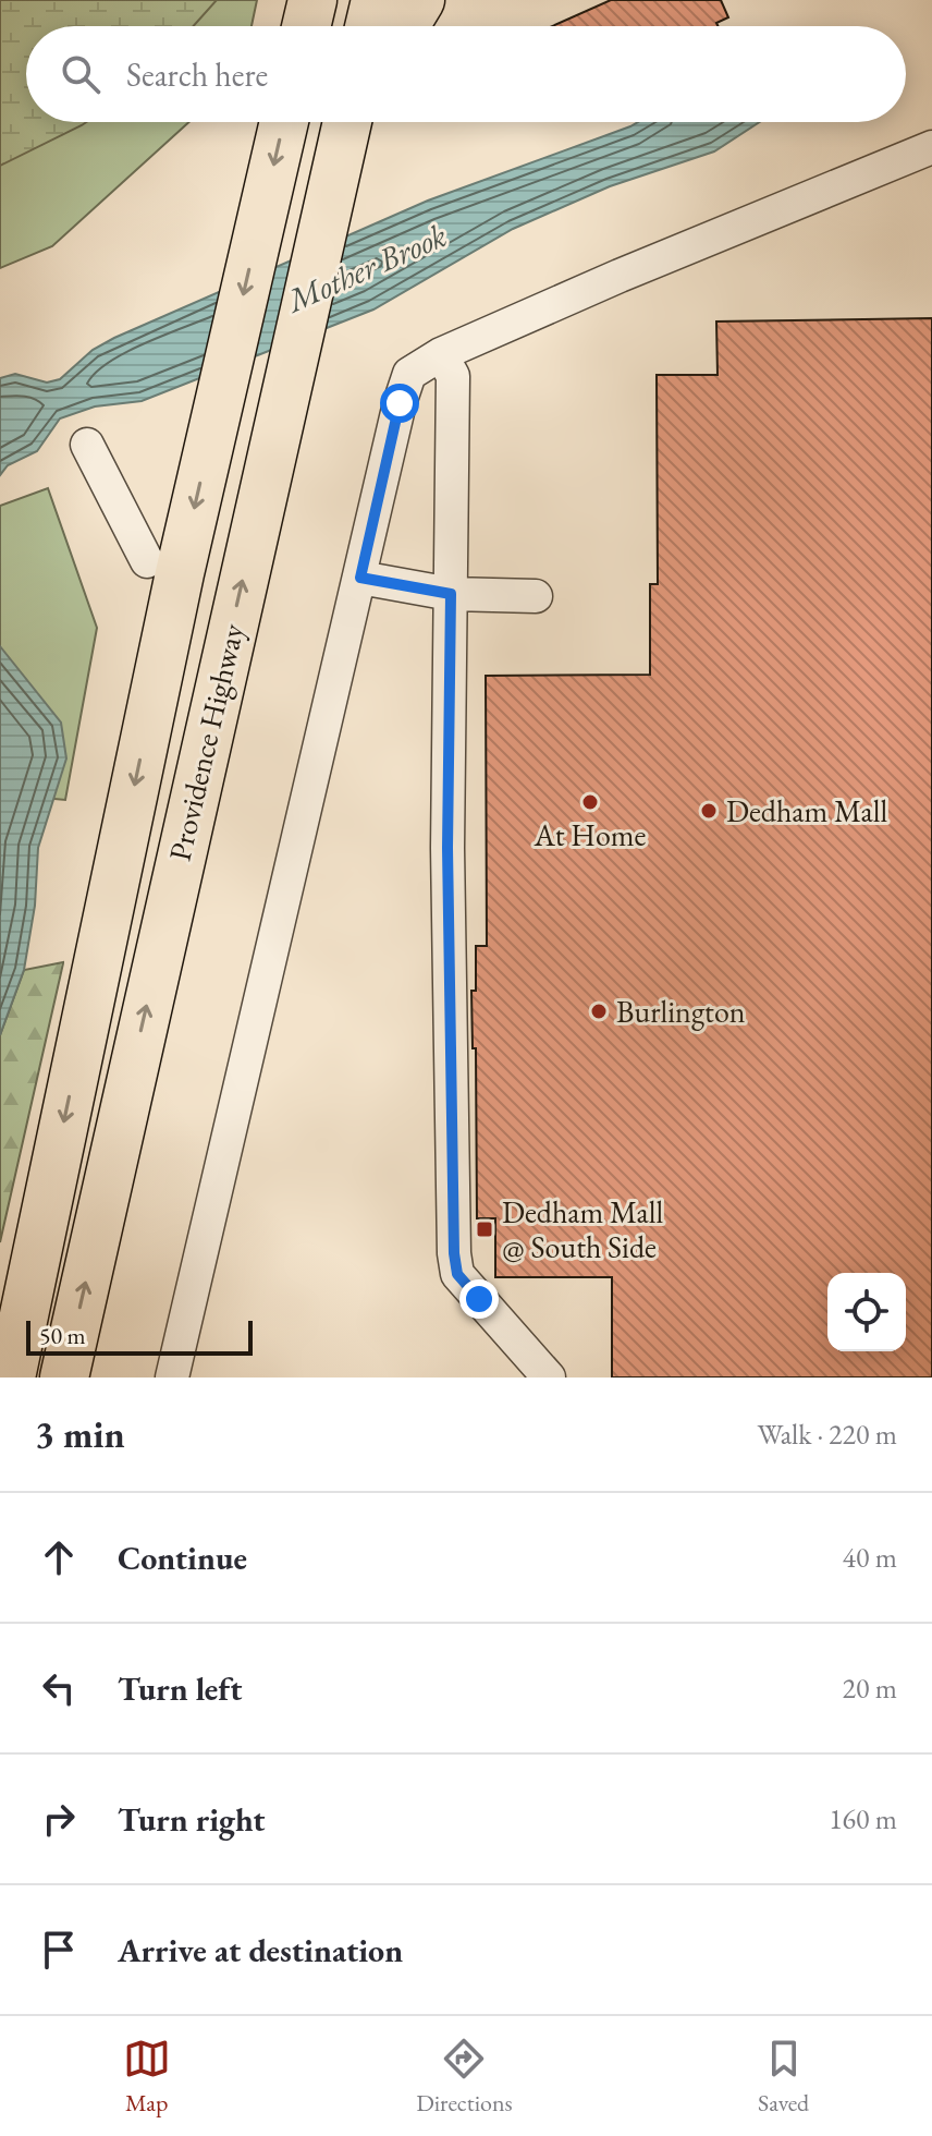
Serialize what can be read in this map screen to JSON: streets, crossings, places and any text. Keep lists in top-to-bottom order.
{
  "streets": {
    "highway": ["Providence Highway"]
  },
  "water": ["Mother Brook"],
  "places": {
    "other": ["At Home", "Dedham Mall", "Burlington"],
    "transit": ["Dedham Mall @ South Side"]
  },
  "scale_bar": "50 m",
  "page": {
    "search": "Search here",
    "scale": "50 m",
    "heading": ["3 min", "Walk · 220 m"],
    "list": [
      ["Continue", "40 m"],
      ["Turn left", "20 m"],
      ["Turn right", "160 m"],
      "Arrive at destination"
    ],
    "nav": ["Map", "Directions", "Saved"]
  }
}
